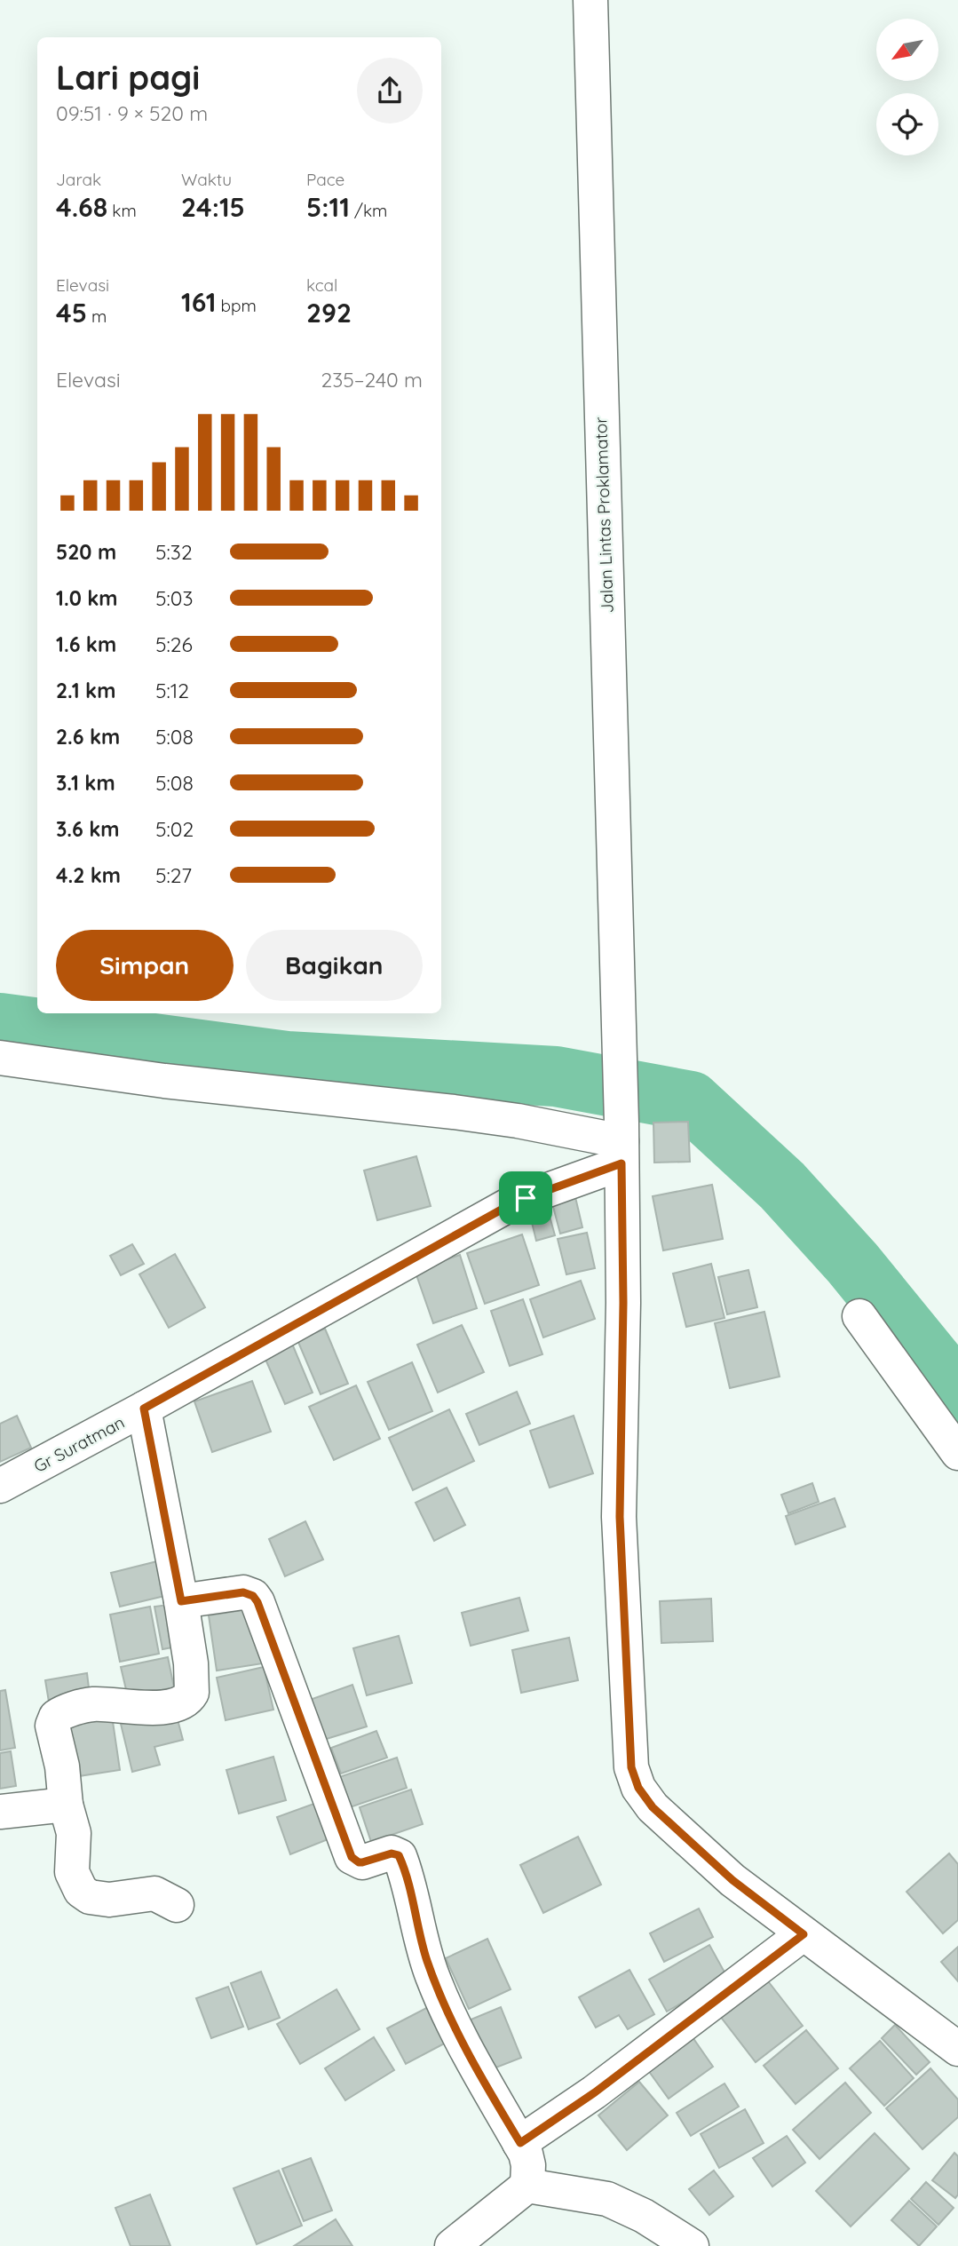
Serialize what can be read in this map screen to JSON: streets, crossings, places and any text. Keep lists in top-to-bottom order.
{
  "streets": {
    "street": ["Jalan Lintas Proklamator", "Gr Suratman"]
  },
  "crossings": [
    ["Jalan Lintas Proklamator", "Gr Suratman"]
  ],
  "north": "bottom left",
  "page": {
    "heading": ["Lari pagi", "09:51 · 9 × 520 m"],
    "stats": [
      ["Jarak", "4.68 km"],
      ["Waktu", "24:15"],
      ["Pace", "5:11 /km"],
      ["Elevasi", "45 m"],
      ["161 bpm"],
      ["kcal", "292"]
    ],
    "chart": ["Elevasi", "235–240 m"],
    "list": [
      {
        "name": "520 m",
        "note": "5:32"
      },
      {
        "name": "1.0 km",
        "note": "5:03"
      },
      {
        "name": "1.6 km",
        "note": "5:26"
      },
      {
        "name": "2.1 km",
        "note": "5:12"
      },
      {
        "name": "2.6 km",
        "note": "5:08"
      },
      {
        "name": "3.1 km",
        "note": "5:08"
      },
      {
        "name": "3.6 km",
        "note": "5:02"
      },
      {
        "name": "4.2 km",
        "note": "5:27"
      }
    ],
    "buttons": ["Simpan", "Bagikan"]
  }
}
